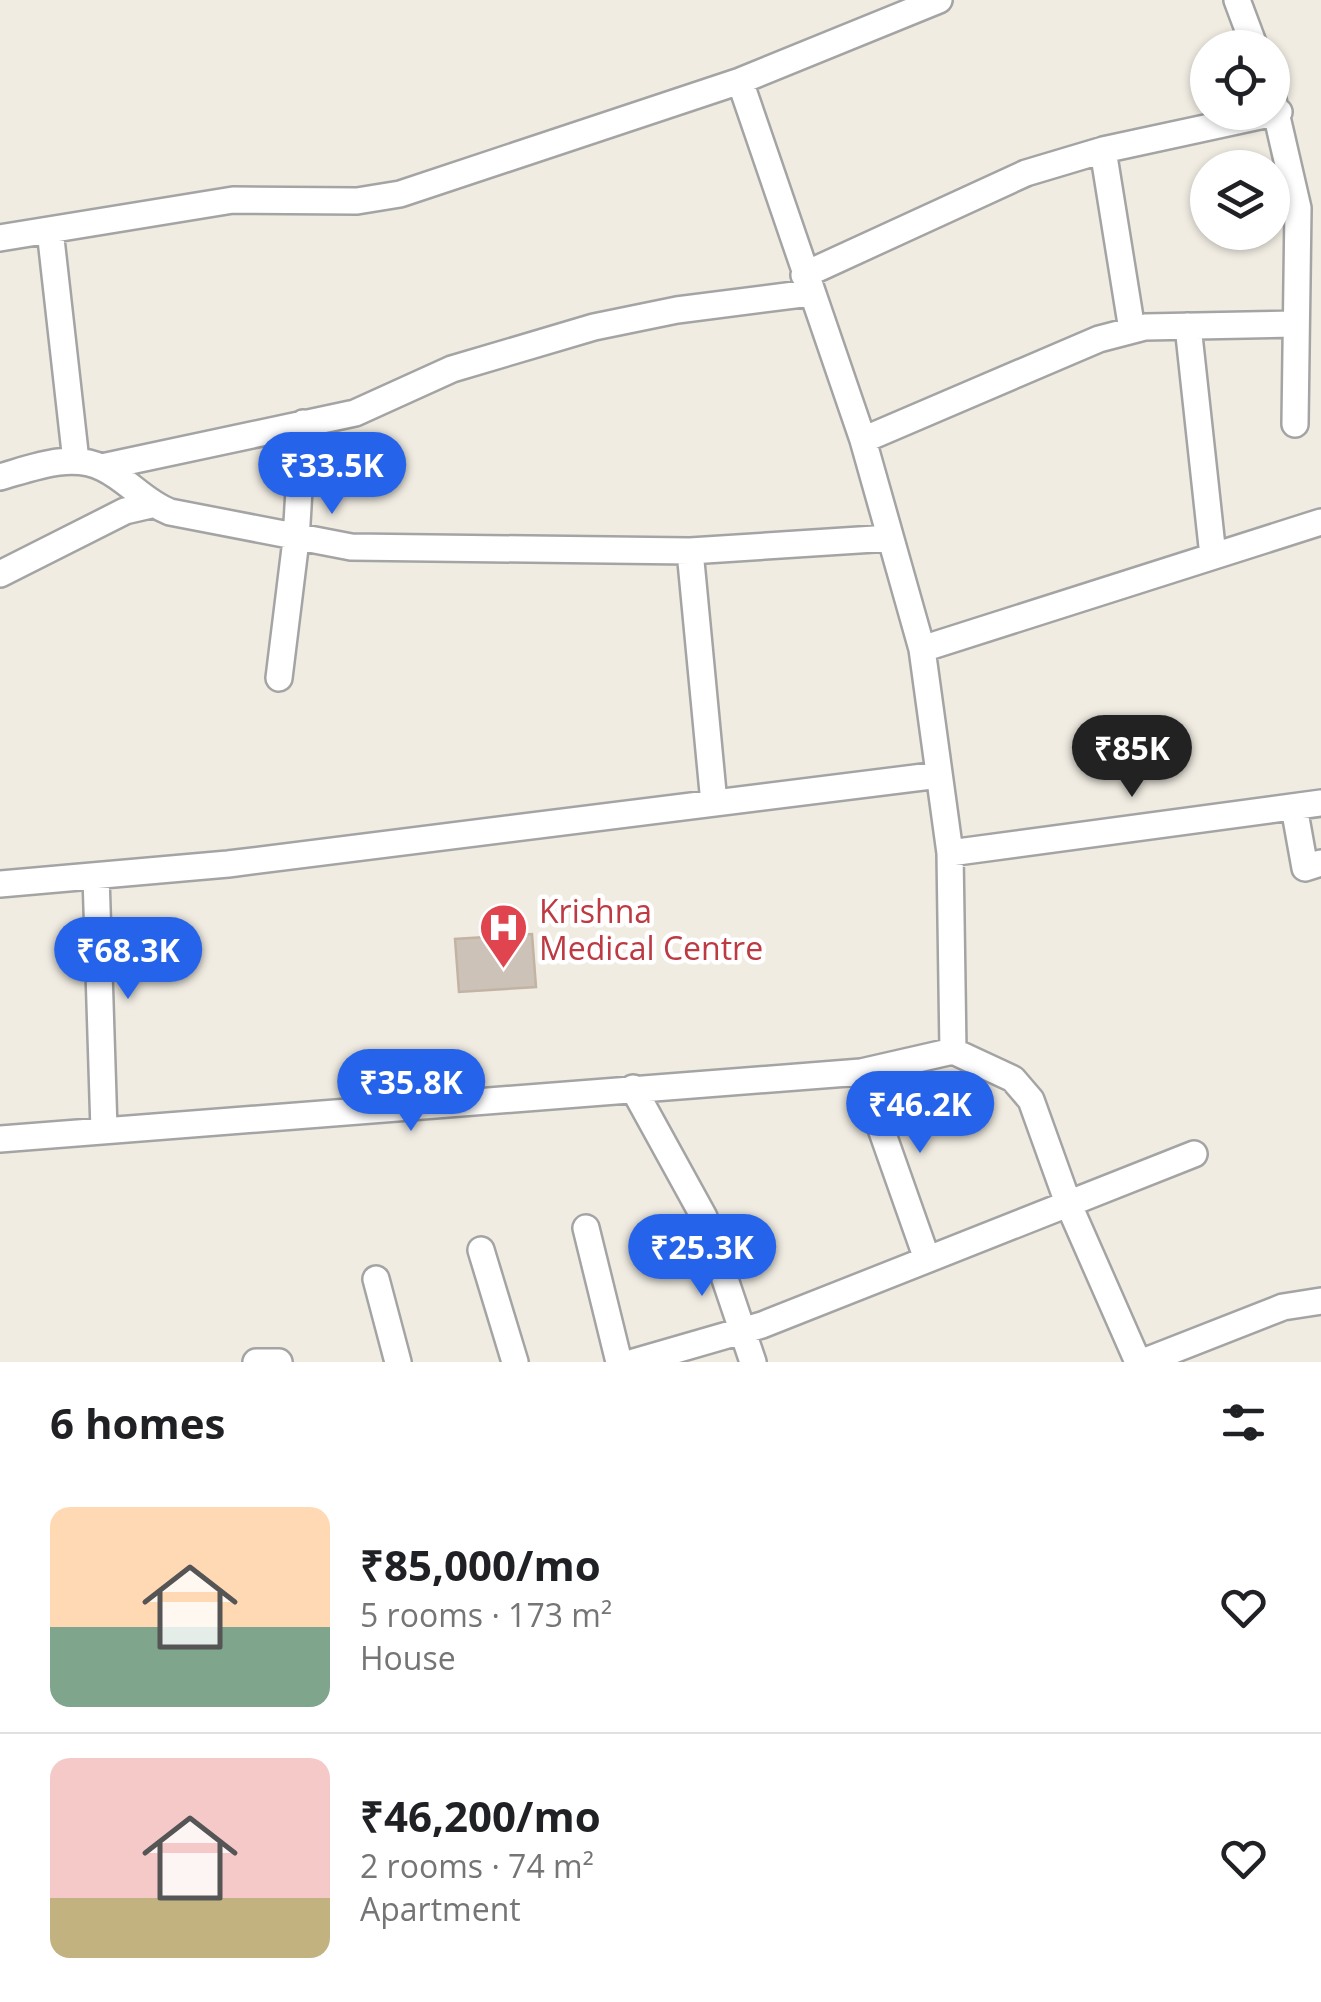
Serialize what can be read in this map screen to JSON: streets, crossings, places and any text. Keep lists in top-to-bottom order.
{
  "places": {
    "hospital": ["Krishna Medical Centre"]
  },
  "page": {
    "price": [
      "₹33.5K",
      "₹85K",
      "₹68.3K",
      "₹35.8K",
      "₹46.2K",
      "₹25.3K"
    ],
    "heading": "6 homes",
    "list": [
      {
        "name": "₹85,000/mo",
        "note": "5 rooms · 173 m² · House"
      },
      {
        "name": "₹46,200/mo",
        "note": "2 rooms · 74 m² · Apartment"
      }
    ]
  }
}
